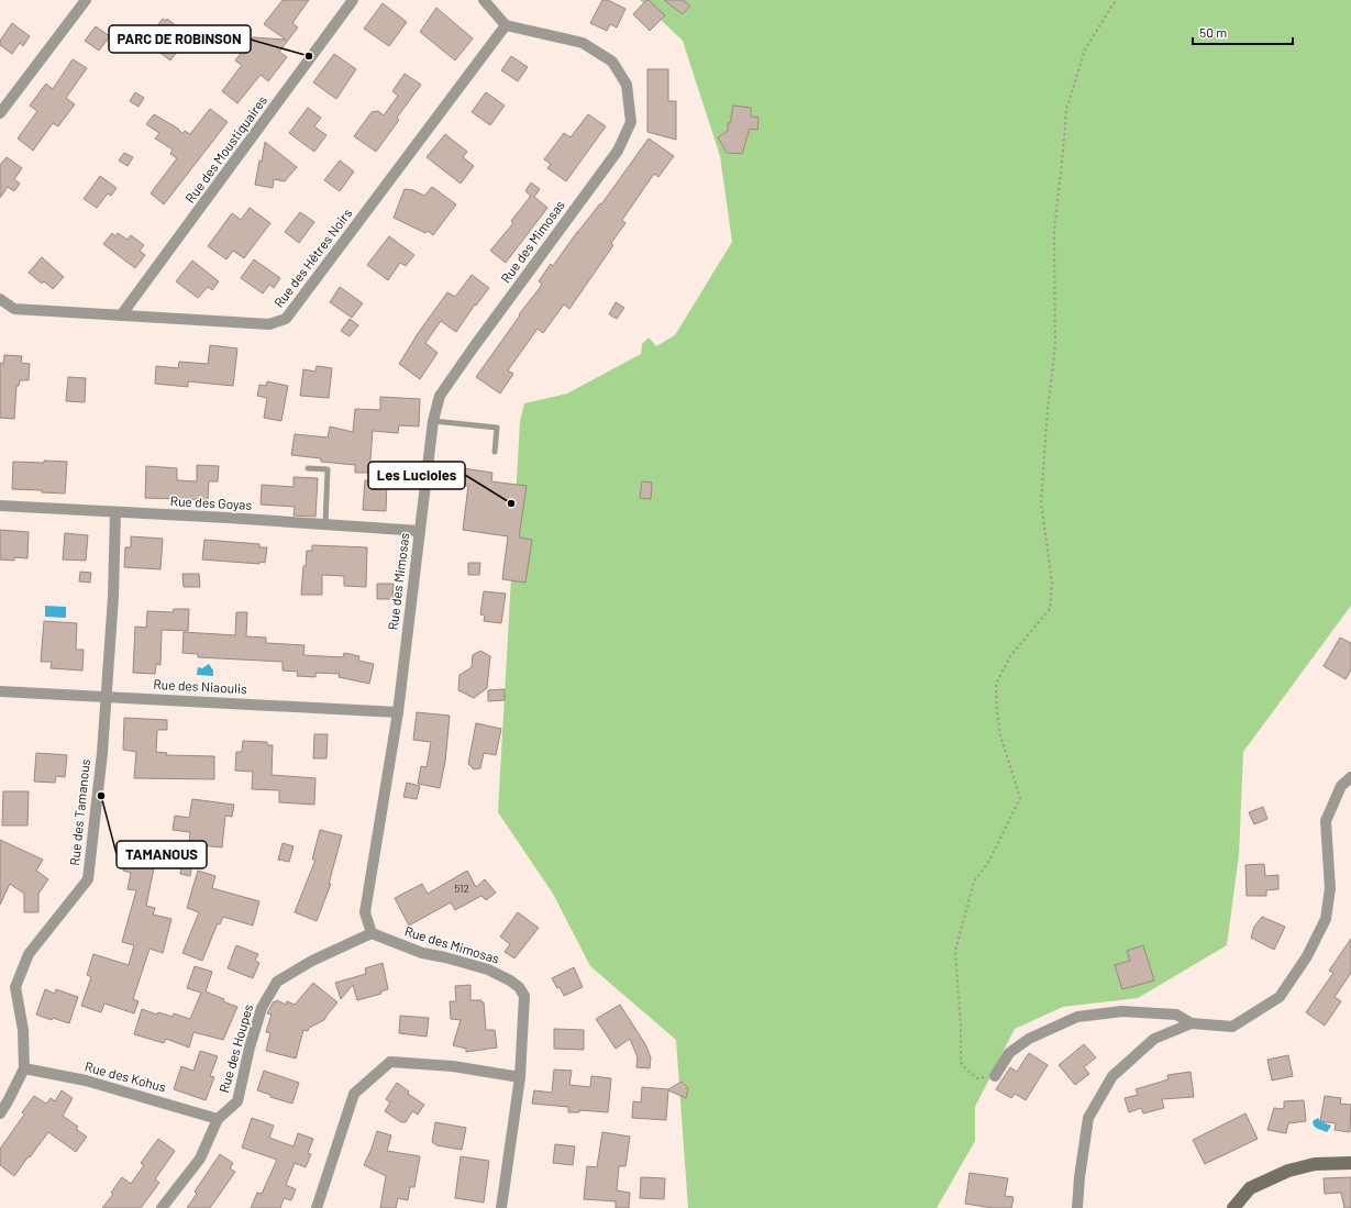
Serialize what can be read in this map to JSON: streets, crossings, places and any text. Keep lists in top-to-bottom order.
{
  "streets": {
    "street": [
      "Rue des Moustiquaires",
      "Rue des Mimosas",
      "Rue des Hêtres Noirs",
      "Rue des Goyas",
      "Rue des Niaoulis",
      "Rue des Tamanous",
      "Rue des Houpes",
      "Rue des Kohus"
    ]
  },
  "crossings": [
    ["Rue des Moustiquaires", "Rue des Hêtres Noirs"],
    ["Rue des Mimosas", "Rue des Hêtres Noirs"],
    ["Rue des Mimosas", "Rue des Goyas"],
    ["Rue des Mimosas", "Rue des Niaoulis"],
    ["Rue des Mimosas", "Rue des Houpes"],
    ["Rue des Goyas", "Rue des Tamanous"],
    ["Rue des Niaoulis", "Rue des Tamanous"],
    ["Rue des Tamanous", "Rue des Kohus"],
    ["Rue des Houpes", "Rue des Kohus"]
  ],
  "places": ["PARC DE ROBINSON", "Les Lucioles", "TAMANOUS"],
  "house_numbers": ["512"],
  "scale_bar": "50 m"
}
